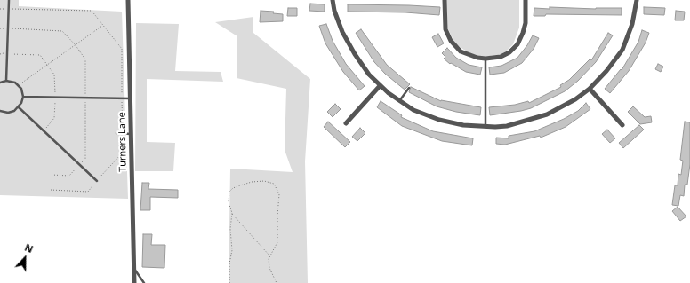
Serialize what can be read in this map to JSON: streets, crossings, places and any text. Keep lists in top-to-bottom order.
{
  "streets": {
    "street": ["Turners Lane"]
  },
  "north": "top"
}
